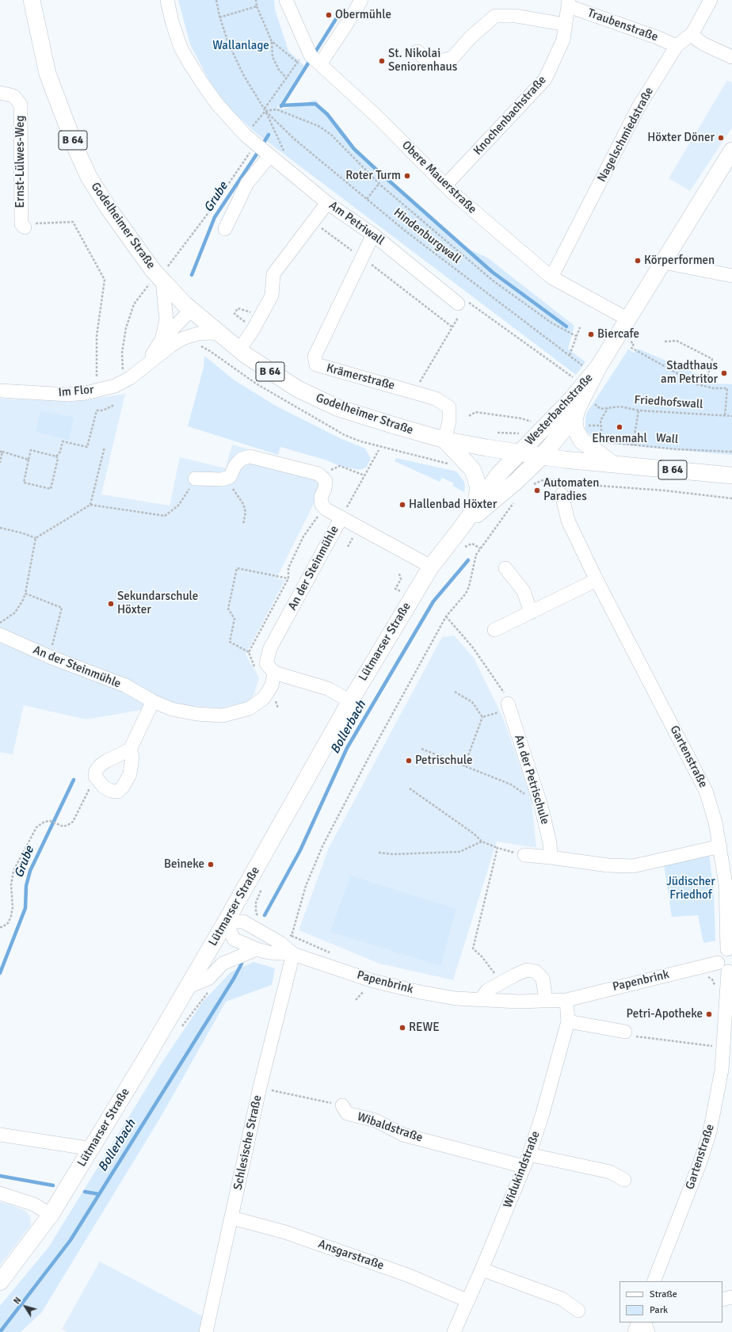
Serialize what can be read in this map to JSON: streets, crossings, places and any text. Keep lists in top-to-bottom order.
{
  "streets": {
    "main road": [
      "B 64",
      "Godelheimer Straße",
      "Westerbachstraße",
      "Lütmarser Straße"
    ],
    "street": [
      "Traubenstraße",
      "Knochenbachstraße",
      "Nagelschmiedstraße",
      "Ernst-Lülwes-Weg",
      "Obere Mauerstraße",
      "Am Petriwall",
      "Krämerstraße",
      "Im Flor",
      "An der Steinmühle",
      "Gartenstraße",
      "An der Petrischule",
      "Papenbrink",
      "Wibaldstraße",
      "Schlesische Straße",
      "Widukindstraße",
      "Ansgarstraße"
    ],
    "path": ["Hindenburgwall", "Friedhofswall", "Wall"]
  },
  "crossings": [
    ["Traubenstraße", "Knochenbachstraße"],
    ["Traubenstraße", "Nagelschmiedstraße"],
    ["Knochenbachstraße", "Obere Mauerstraße"],
    ["Nagelschmiedstraße", "Obere Mauerstraße"],
    ["Obere Mauerstraße", "Westerbachstraße"],
    ["Am Petriwall", "Hindenburgwall"],
    ["Am Petriwall", "Krämerstraße"],
    ["Godelheimer Straße", "Krämerstraße"],
    ["Godelheimer Straße", "Im Flor"],
    ["Godelheimer Straße", "Westerbachstraße"],
    ["Godelheimer Straße", "Lütmarser Straße"],
    ["Hindenburgwall", "Westerbachstraße"],
    ["Westerbachstraße", "Lütmarser Straße"],
    ["Lütmarser Straße", "Papenbrink"],
    ["Papenbrink", "Schlesische Straße"],
    ["Papenbrink", "Widukindstraße"],
    ["Wibaldstraße", "Schlesische Straße"],
    ["Wibaldstraße", "Widukindstraße"],
    ["Schlesische Straße", "Ansgarstraße"],
    ["Widukindstraße", "Ansgarstraße"]
  ],
  "water": ["Grube", "Bollerbach"],
  "parks": ["Wallanlage", "Jüdischer Friedhof"],
  "places": [
    "Obermühle",
    "St. Nikolai Seniorenhaus",
    "Höxter Döner",
    "Roter Turm",
    "Körperformen",
    "Biercafe",
    "Stadthaus am Petritor",
    "Ehrenmahl",
    "Automaten Paradies",
    "Hallenbad Höxter",
    "Sekundarschule Höxter",
    "Petrischule",
    "Beineke",
    "Petri-Apotheke",
    "REWE"
  ],
  "legend": ["Straße", "Park"],
  "north": "top left"
}
